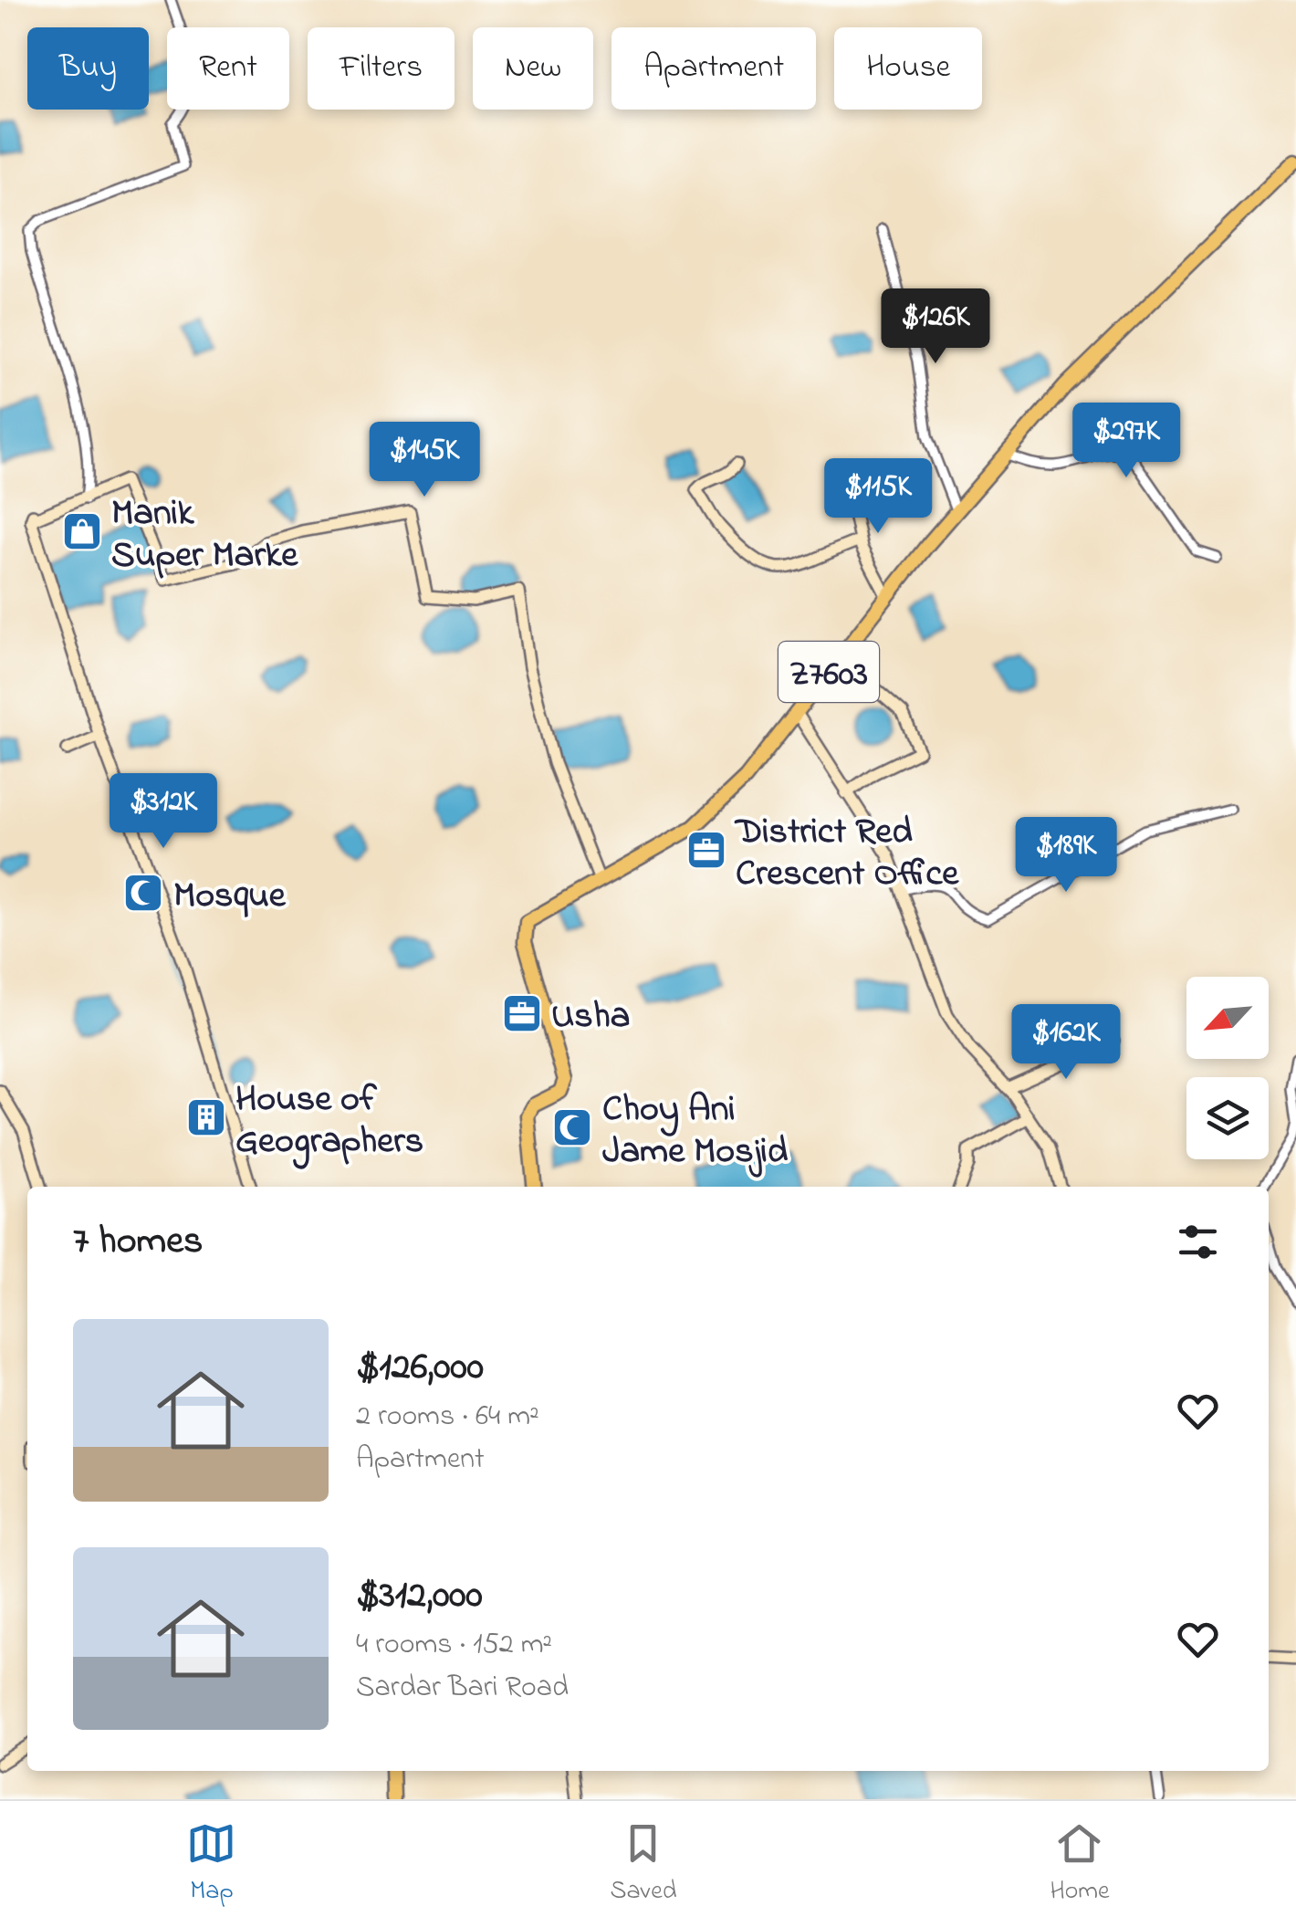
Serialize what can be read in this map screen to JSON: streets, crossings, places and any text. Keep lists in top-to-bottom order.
{
  "streets": {
    "main road": ["Z7603"]
  },
  "places": {
    "shop": ["Manik Super Marke"],
    "office": ["District Red Crescent Office", "Usha"],
    "mosque": ["Mosque", "Choy Ani Jame Mosjid"],
    "building": ["House of Geographers"]
  },
  "north": "bottom left",
  "page": {
    "chip": [
      "Buy",
      "Rent",
      "Filters",
      "New",
      "Apartment",
      "House"
    ],
    "price": [
      "$126K",
      "$297K",
      "$145K",
      "$115K",
      "$312K",
      "$189K",
      "$162K"
    ],
    "heading": "7 homes",
    "list": [
      {
        "name": "$126,000",
        "note": "2 rooms · 64 m² · Apartment"
      },
      {
        "name": "$312,000",
        "note": "4 rooms · 152 m² · Sardar Bari Road"
      }
    ],
    "tabs": ["Map", "Saved", "Home"]
  }
}
